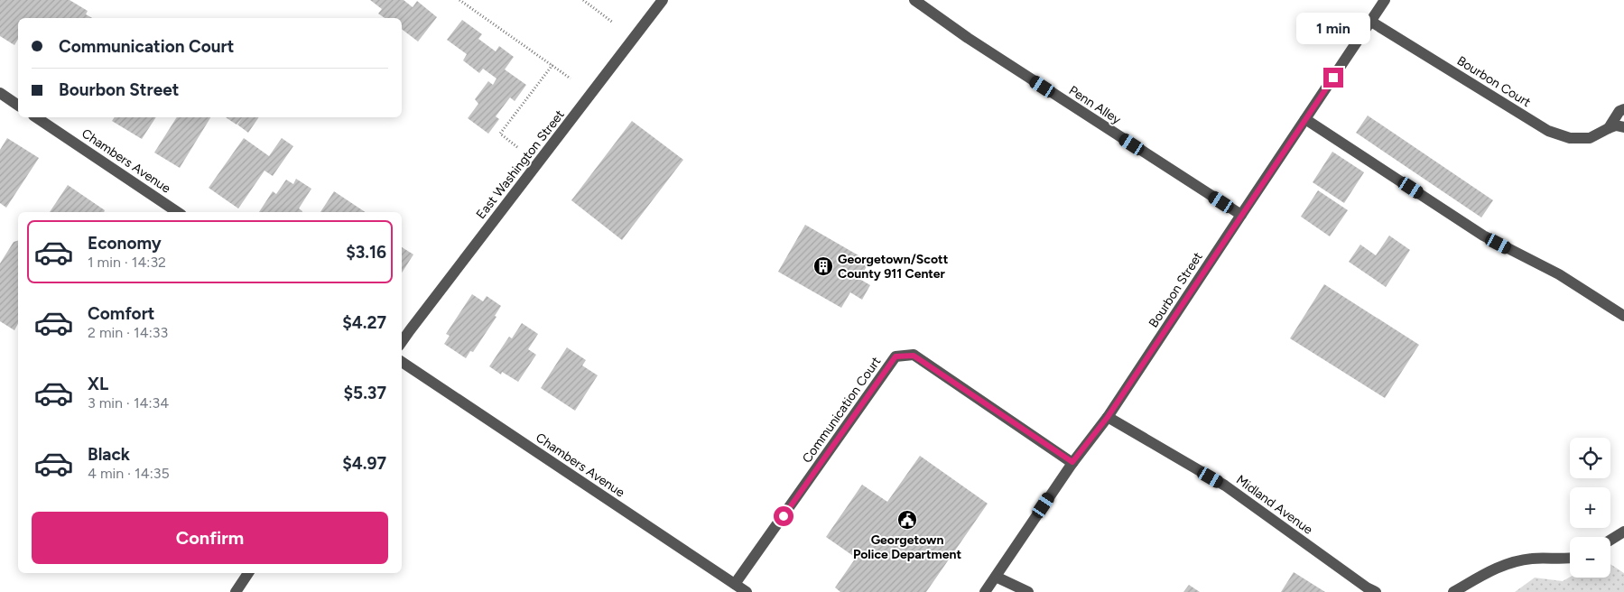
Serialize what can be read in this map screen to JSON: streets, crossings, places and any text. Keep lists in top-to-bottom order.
{
  "streets": {
    "street": [
      "Bourbon Court",
      "Penn Alley",
      "Chambers Avenue",
      "East Washington Street",
      "Bourbon Street",
      "Communication Court",
      "Midland Avenue"
    ]
  },
  "crossings": [
    ["Bourbon Court", "Bourbon Street"],
    ["Penn Alley", "Bourbon Street"],
    ["Chambers Avenue", "Communication Court"],
    ["Bourbon Street", "Communication Court"],
    ["Bourbon Street", "Midland Avenue"]
  ],
  "places": {
    "building": ["Georgetown/Scott County 911 Center"],
    "public building": ["Georgetown Police Department"]
  },
  "page": {
    "bubble": "1 min",
    "banner": ["Communication Court", "Bourbon Street"],
    "list": [
      {
        "name": "Economy",
        "note": "1 min · 14:32",
        "value": "$3.16"
      },
      {
        "name": "Comfort",
        "note": "2 min · 14:33",
        "value": "$4.27"
      },
      {
        "name": "XL",
        "note": "3 min · 14:34",
        "value": "$5.37"
      },
      {
        "name": "Black",
        "note": "4 min · 14:35",
        "value": "$4.97"
      }
    ],
    "map_buttons": ["+", "−"],
    "buttons": "Confirm"
  }
}
